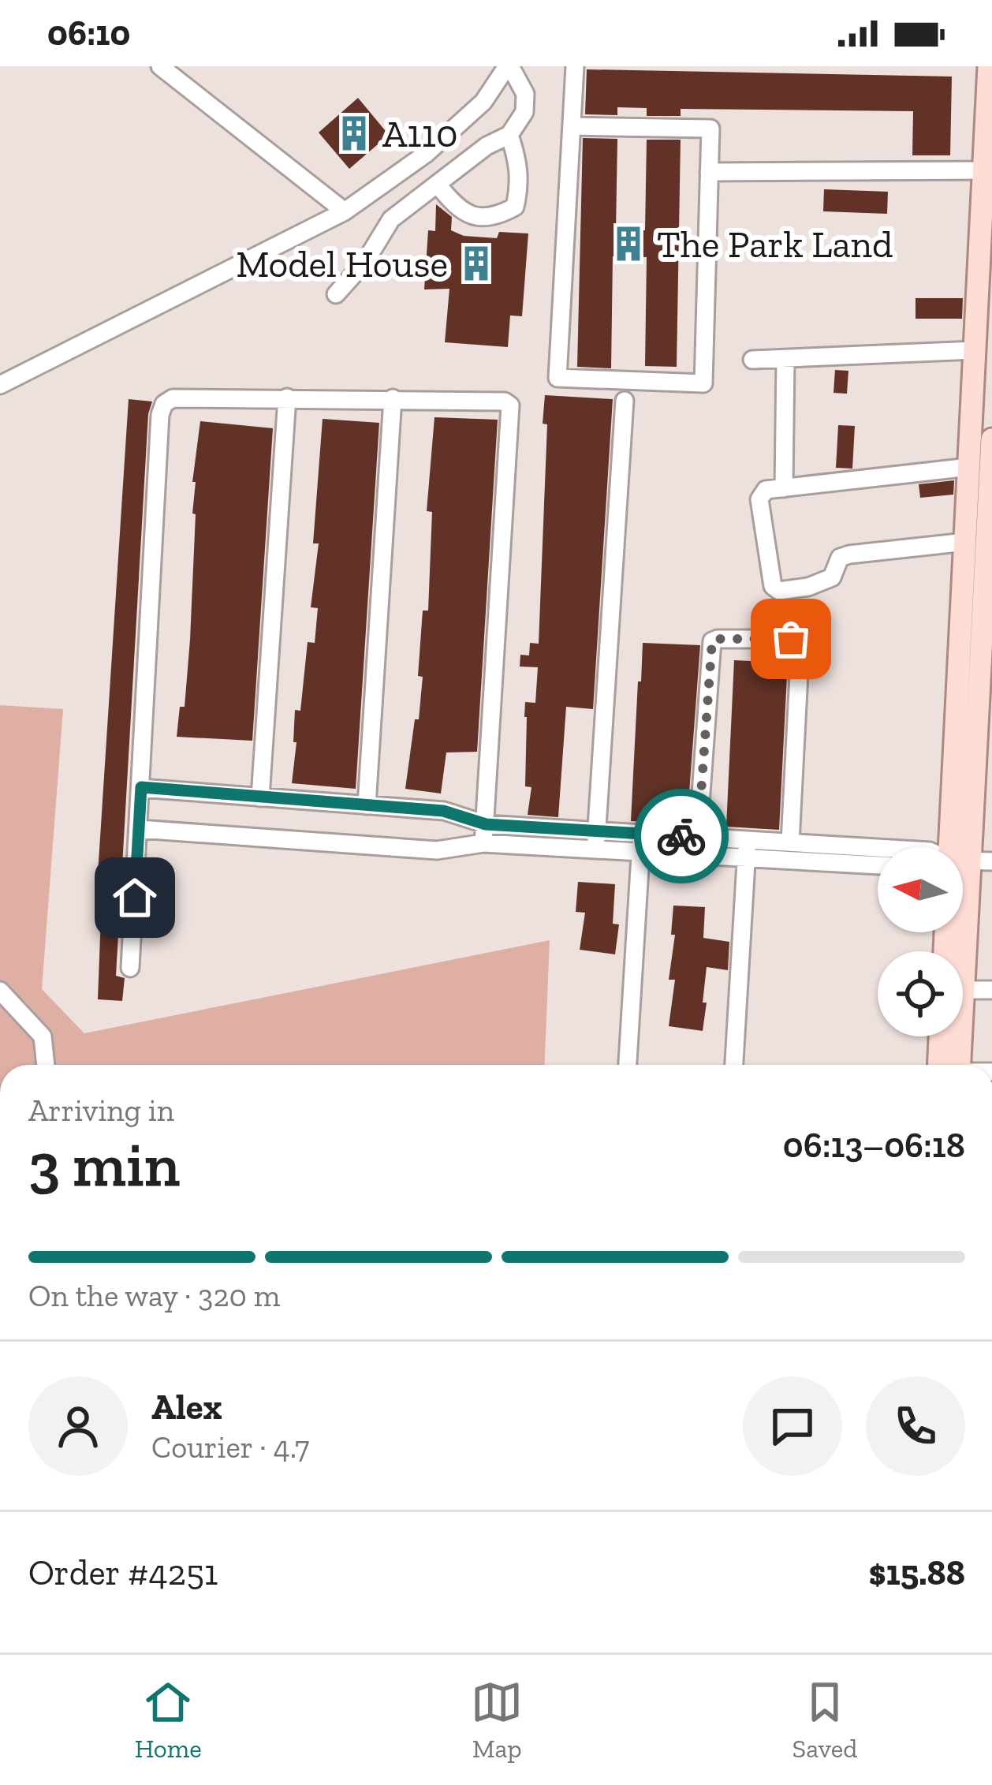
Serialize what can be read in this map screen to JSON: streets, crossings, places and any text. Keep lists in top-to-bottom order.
{
  "places": {
    "building": ["A110", "The Park Land", "Model House"]
  },
  "north": "left",
  "page": {
    "status": "06:10",
    "heading": ["3 min", "Arriving in", "06:13–06:18"],
    "panel": [
      "Alex",
      "Courier · 4.7",
      "Order #4251",
      "$15.88"
    ],
    "bar": "On the way · 320 m",
    "tabs": ["Home", "Map", "Saved"]
  }
}
